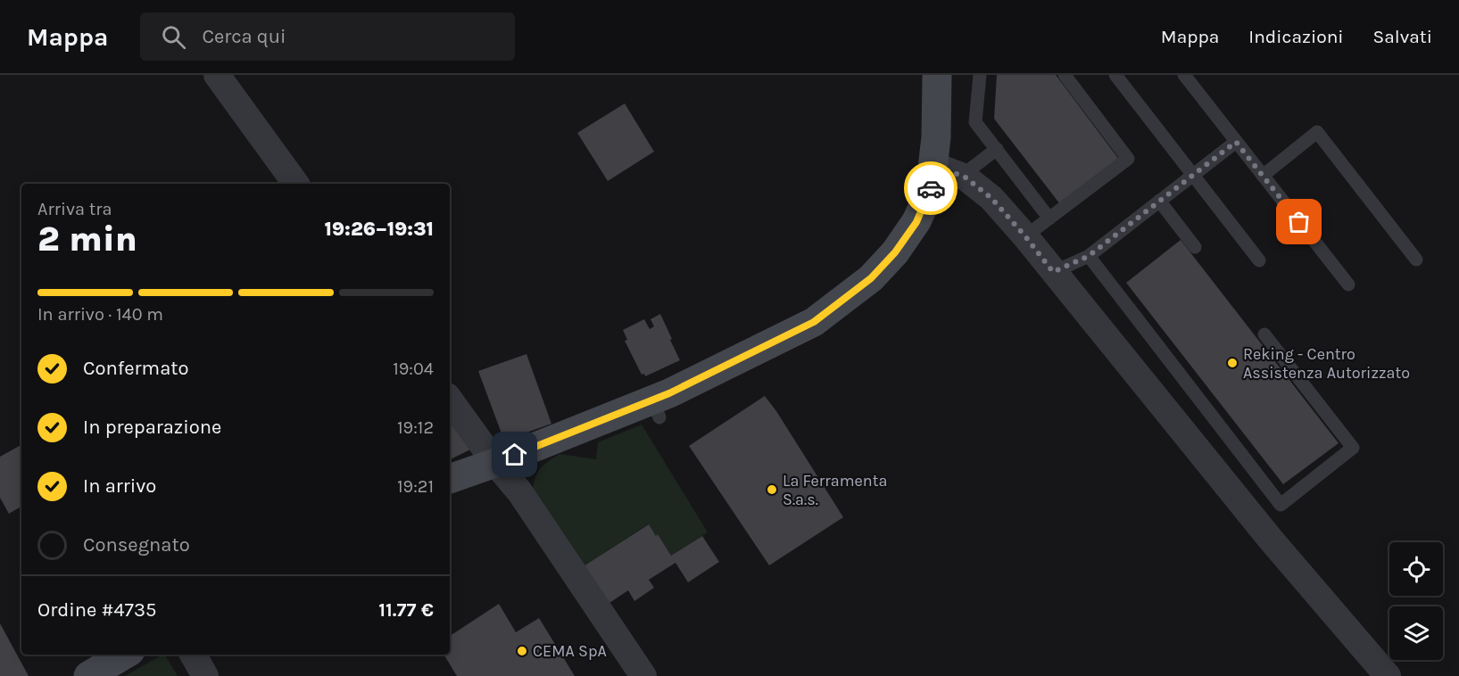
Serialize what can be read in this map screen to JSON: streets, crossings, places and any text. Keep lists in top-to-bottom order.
{
  "places": ["Reking - Centro Assistenza Autorizzato", "La Ferramenta S.a.s.", "CEMA SpA"],
  "page": {
    "header": "Mappa",
    "search": "Cerca qui",
    "nav": ["Mappa", "Indicazioni", "Salvati"],
    "heading": ["2 min", "Arriva tra", "19:26–19:31"],
    "panel": ["Ordine #4735", "11.77 €"],
    "bar": "In arrivo · 140 m",
    "list": [
      ["Confermato", "19:04"],
      ["In preparazione", "19:12"],
      ["In arrivo", "19:21"],
      "Consegnato"
    ]
  }
}
